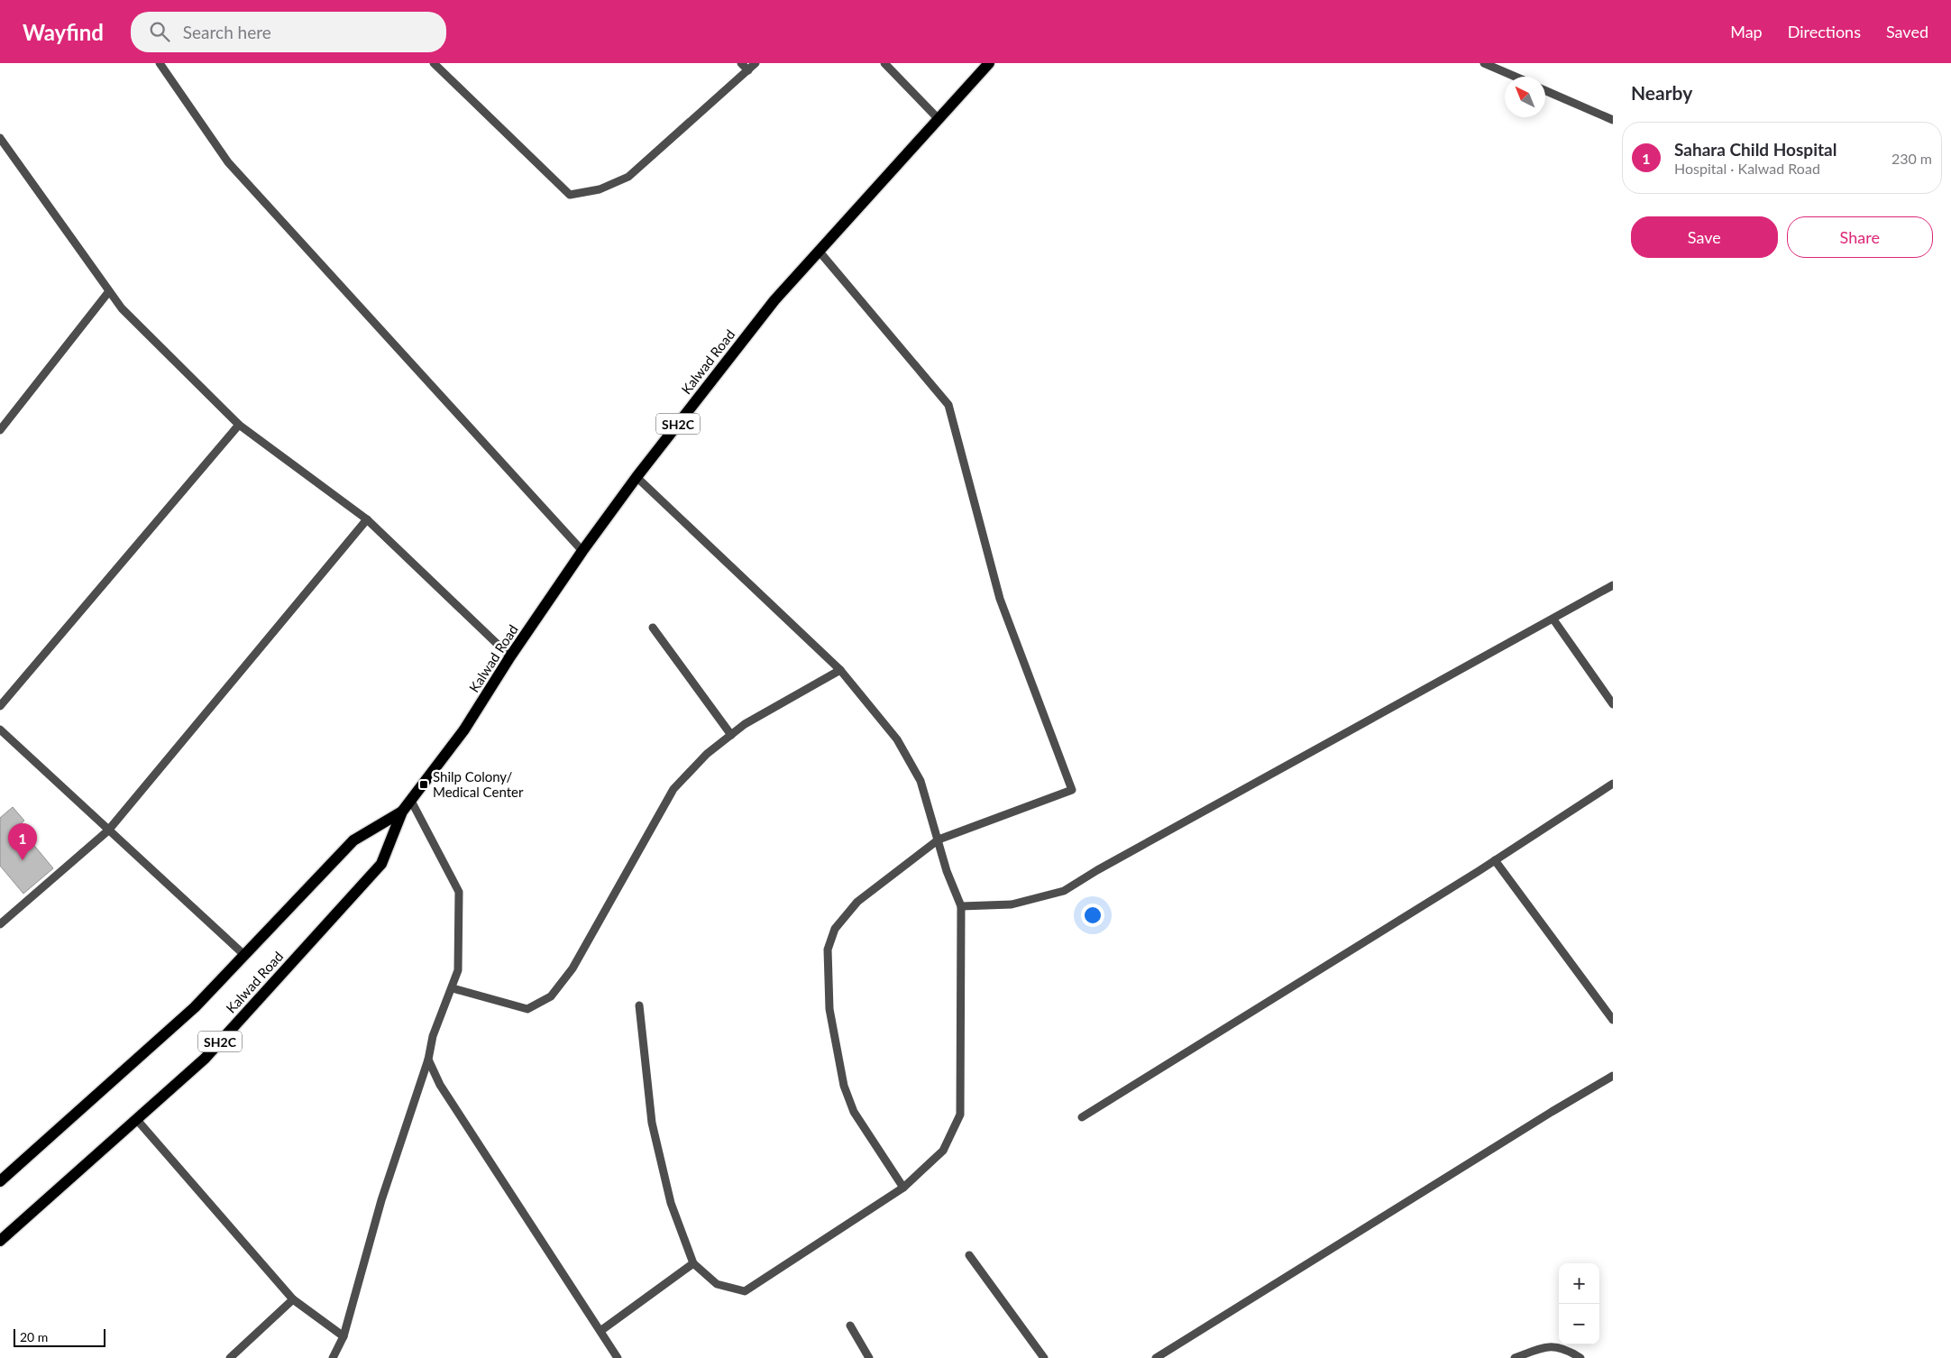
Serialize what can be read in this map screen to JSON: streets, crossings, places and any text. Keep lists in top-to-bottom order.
{
  "streets": {
    "main road": ["Kalwad Road", "SH2C"]
  },
  "places": {
    "transit": ["Shilp Colony/ Medical Center"]
  },
  "scale_bar": "20 m",
  "north": "top left",
  "page": {
    "header": "Wayfind",
    "search": "Search here",
    "nav": ["Map", "Directions", "Saved"],
    "heading": "Nearby",
    "list": [
      {
        "mark": "1",
        "name": "Sahara Child Hospital",
        "note": "Hospital · Kalwad Road",
        "value": "230 m"
      }
    ],
    "buttons": ["Save", "Share"],
    "pins": "1",
    "map_buttons": ["+", "−"],
    "scale": "20 m"
  }
}
